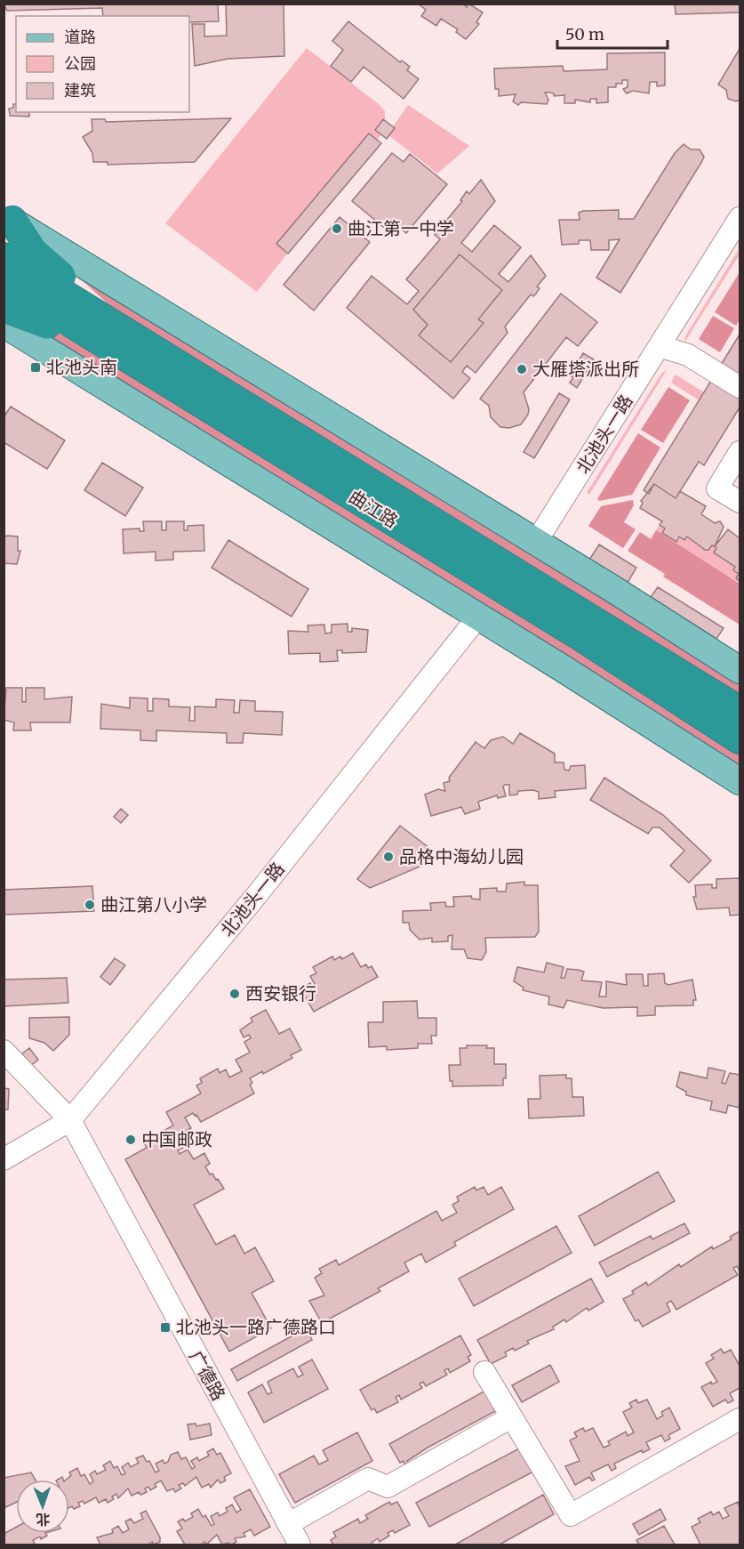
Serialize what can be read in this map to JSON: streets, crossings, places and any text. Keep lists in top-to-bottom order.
{
  "streets": {
    "highway": ["曲江路"],
    "street": ["北池头一路", "广德路"]
  },
  "crossings": [
    ["北池头一路", "曲江路"],
    ["北池头一路", "广德路"]
  ],
  "places": {
    "other": [
      "曲江第一中学",
      "大雁塔派出所",
      "品格中海幼儿园",
      "曲江第八小学",
      "西安银行",
      "中国邮政"
    ],
    "transit": ["北池头南", "北池头一路广德路口"]
  },
  "legend": ["道路", "公园", "建筑"],
  "scale_bar": "50 m",
  "north": "bottom"
}
